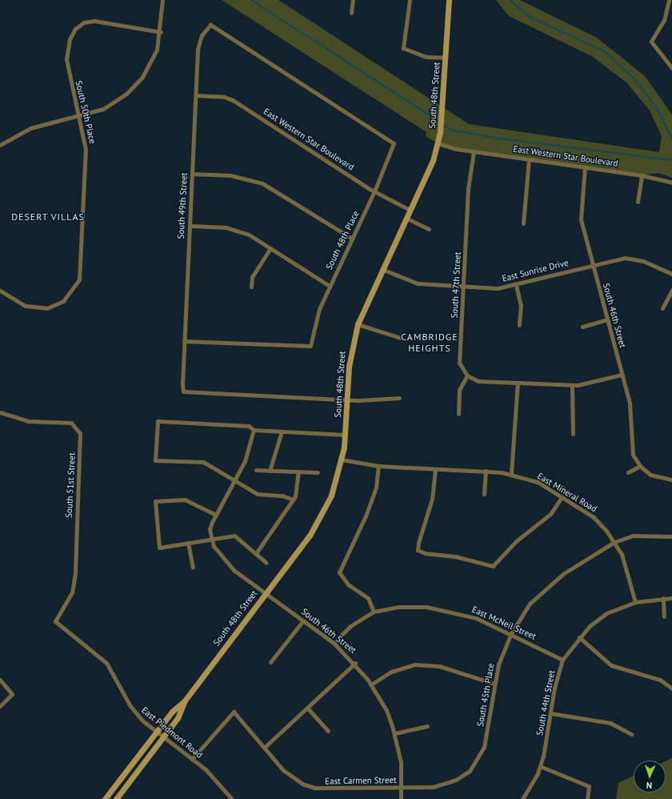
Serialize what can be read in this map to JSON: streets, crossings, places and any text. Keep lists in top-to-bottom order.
{
  "streets": {
    "main road": ["South 48th Street"],
    "street": [
      "South 50th Place",
      "East Western Star Boulevard",
      "South 49th Street",
      "South 48th Place",
      "East Sunrise Drive",
      "South 47th Street",
      "South 46th Street",
      "South 51st Street",
      "East Mineral Road",
      "East McNeil Street",
      "South 45th Place",
      "South 44th Street",
      "East Piedmont Road",
      "East Carmen Street"
    ]
  },
  "crossings": [
    ["South 48th Street", "East Western Star Boulevard"],
    ["South 48th Street", "South 49th Street"],
    ["South 48th Street", "East Sunrise Drive"],
    ["South 48th Street", "South 46th Street"],
    ["South 48th Street", "East Mineral Road"],
    ["South 48th Street", "East Piedmont Road"],
    ["East Western Star Boulevard", "South 49th Street"],
    ["East Western Star Boulevard", "South 48th Place"],
    ["East Western Star Boulevard", "South 47th Street"],
    ["East Western Star Boulevard", "South 46th Street"],
    ["South 49th Street", "South 48th Place"],
    ["East Sunrise Drive", "South 47th Street"],
    ["East Sunrise Drive", "South 46th Street"],
    ["South 46th Street", "East McNeil Street"],
    ["South 46th Street", "East Carmen Street"],
    ["South 51st Street", "East Piedmont Road"],
    ["East Mineral Road", "South 45th Place"],
    ["East Mineral Road", "South 44th Street"],
    ["East McNeil Street", "South 45th Place"],
    ["East McNeil Street", "South 44th Street"],
    ["South 45th Place", "East Carmen Street"],
    ["East Piedmont Road", "East Carmen Street"]
  ],
  "districts": ["DESERT VILLAS", "CAMBRIDGE HEIGHTS"],
  "north": "bottom"
}
